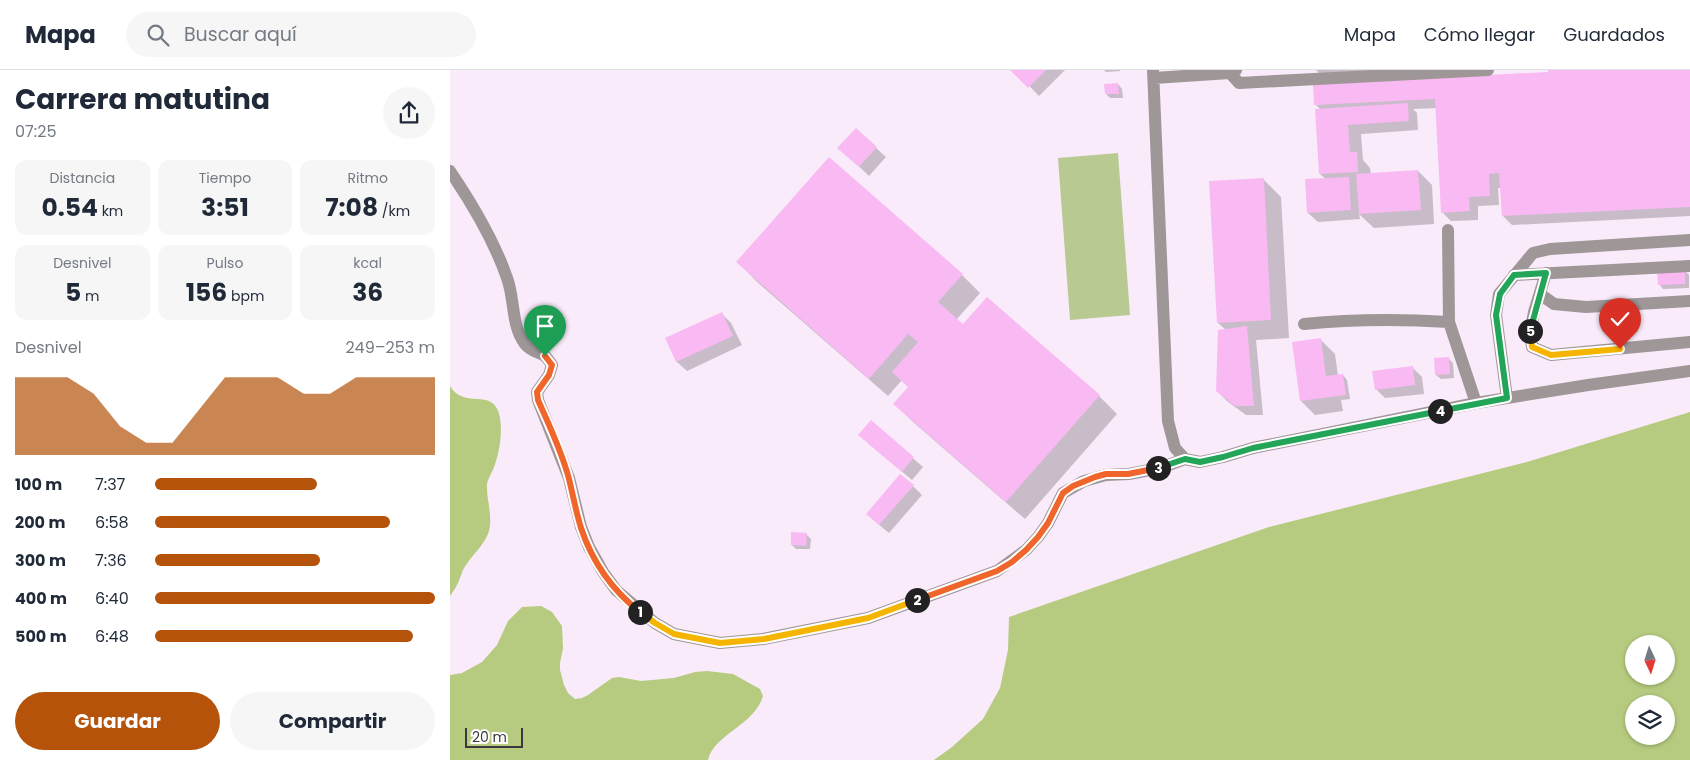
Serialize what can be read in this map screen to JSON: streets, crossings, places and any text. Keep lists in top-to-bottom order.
{
  "scale_bar": "20 m",
  "north": "bottom",
  "page": {
    "header": "Mapa",
    "search": "Buscar aquí",
    "nav": ["Mapa", "Cómo llegar", "Guardados"],
    "heading": ["Carrera matutina", "07:25"],
    "stats": [
      ["Distancia", "0.54 km"],
      ["Tiempo", "3:51"],
      ["Ritmo", "7:08 /km"],
      ["Desnivel", "5 m"],
      ["Pulso", "156 bpm"],
      ["kcal", "36"]
    ],
    "pins": [
      "5",
      "4",
      "3",
      "2",
      "1"
    ],
    "chart": ["Desnivel", "249–253 m"],
    "list": [
      {
        "name": "100 m",
        "note": "7:37"
      },
      {
        "name": "200 m",
        "note": "6:58"
      },
      {
        "name": "300 m",
        "note": "7:36"
      },
      {
        "name": "400 m",
        "note": "6:40"
      },
      {
        "name": "500 m",
        "note": "6:48"
      }
    ],
    "buttons": ["Guardar", "Compartir"],
    "scale": "20 m"
  }
}
